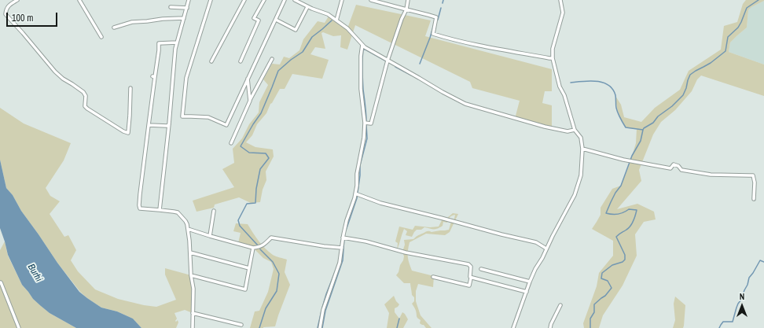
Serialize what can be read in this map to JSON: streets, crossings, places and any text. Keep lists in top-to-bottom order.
{
  "water": ["Burhi"],
  "scale_bar": "100 m",
  "north": "top"
}
